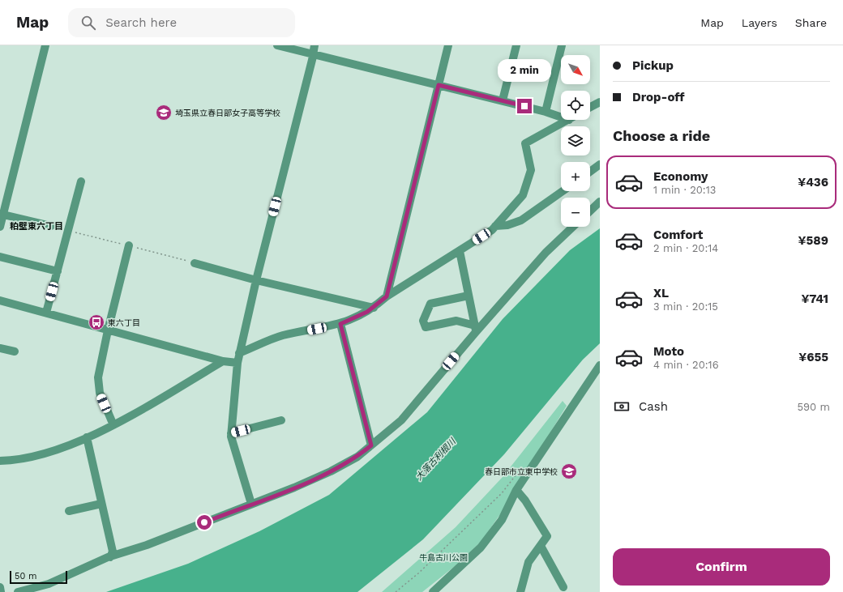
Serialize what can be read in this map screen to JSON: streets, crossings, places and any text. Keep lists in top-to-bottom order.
{
  "districts": ["粕壁東六丁目"],
  "water": ["大落古利根川"],
  "parks": ["牛島古川公園"],
  "places": {
    "school or university": ["埼玉県立春日部女子高等学校", "春日部市立東中学校"],
    "bus stop": ["東六丁目"]
  },
  "scale_bar": "50 m",
  "north": "bottom right",
  "page": {
    "header": "Map",
    "search": "Search here",
    "nav": ["Map", "Layers", "Share"],
    "banner": ["Pickup", "Drop-off"],
    "map_buttons": ["+", "−"],
    "bubble": "2 min",
    "heading": "Choose a ride",
    "list": [
      {
        "name": "Economy",
        "note": "1 min · 20:13",
        "value": "¥436"
      },
      {
        "name": "Comfort",
        "note": "2 min · 20:14",
        "value": "¥589"
      },
      {
        "name": "XL",
        "note": "3 min · 20:15",
        "value": "¥741"
      },
      {
        "name": "Moto",
        "note": "4 min · 20:16",
        "value": "¥655"
      }
    ],
    "pay": ["Cash", "590 m"],
    "buttons": "Confirm",
    "scale": "50 m"
  }
}
